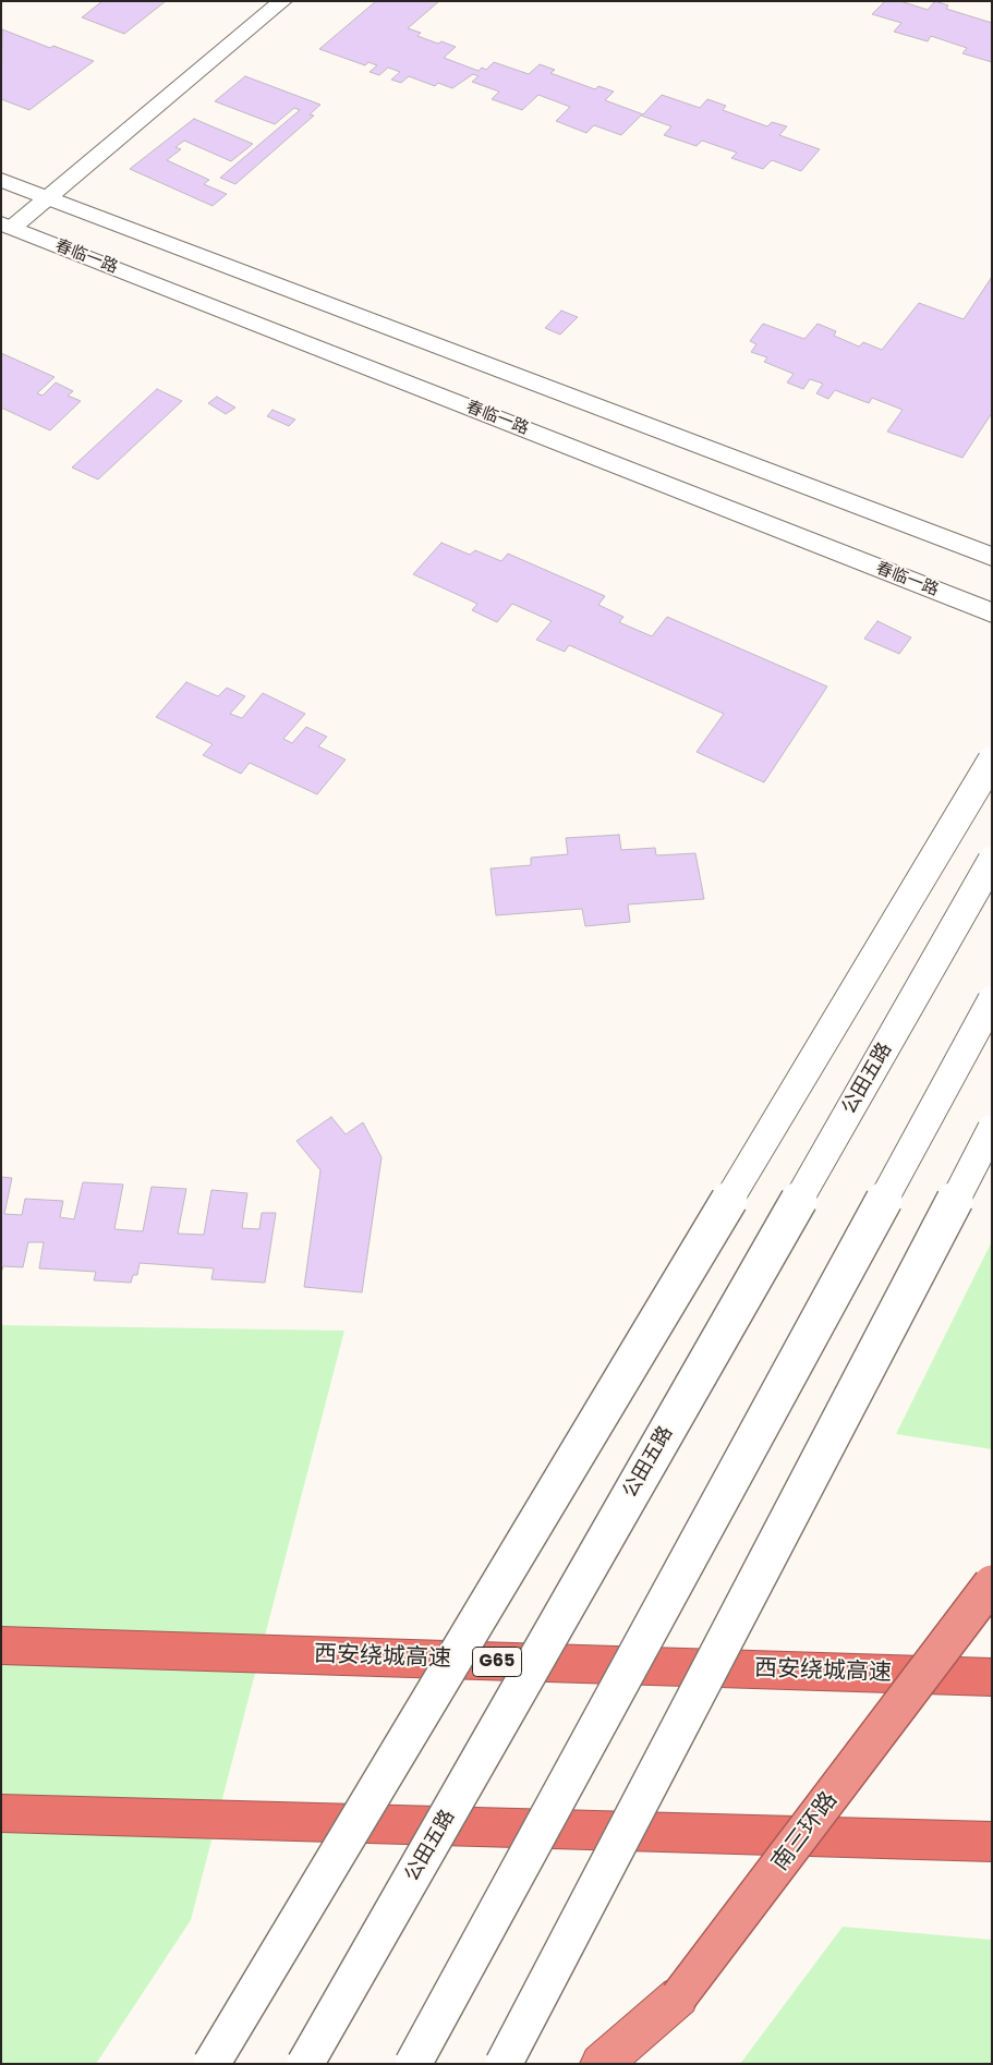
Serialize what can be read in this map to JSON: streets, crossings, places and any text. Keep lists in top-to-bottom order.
{
  "streets": {
    "highway": ["西安绕城高速", "G65", "南三环路"],
    "main road": ["春临一路", "公田五路"]
  }
}
